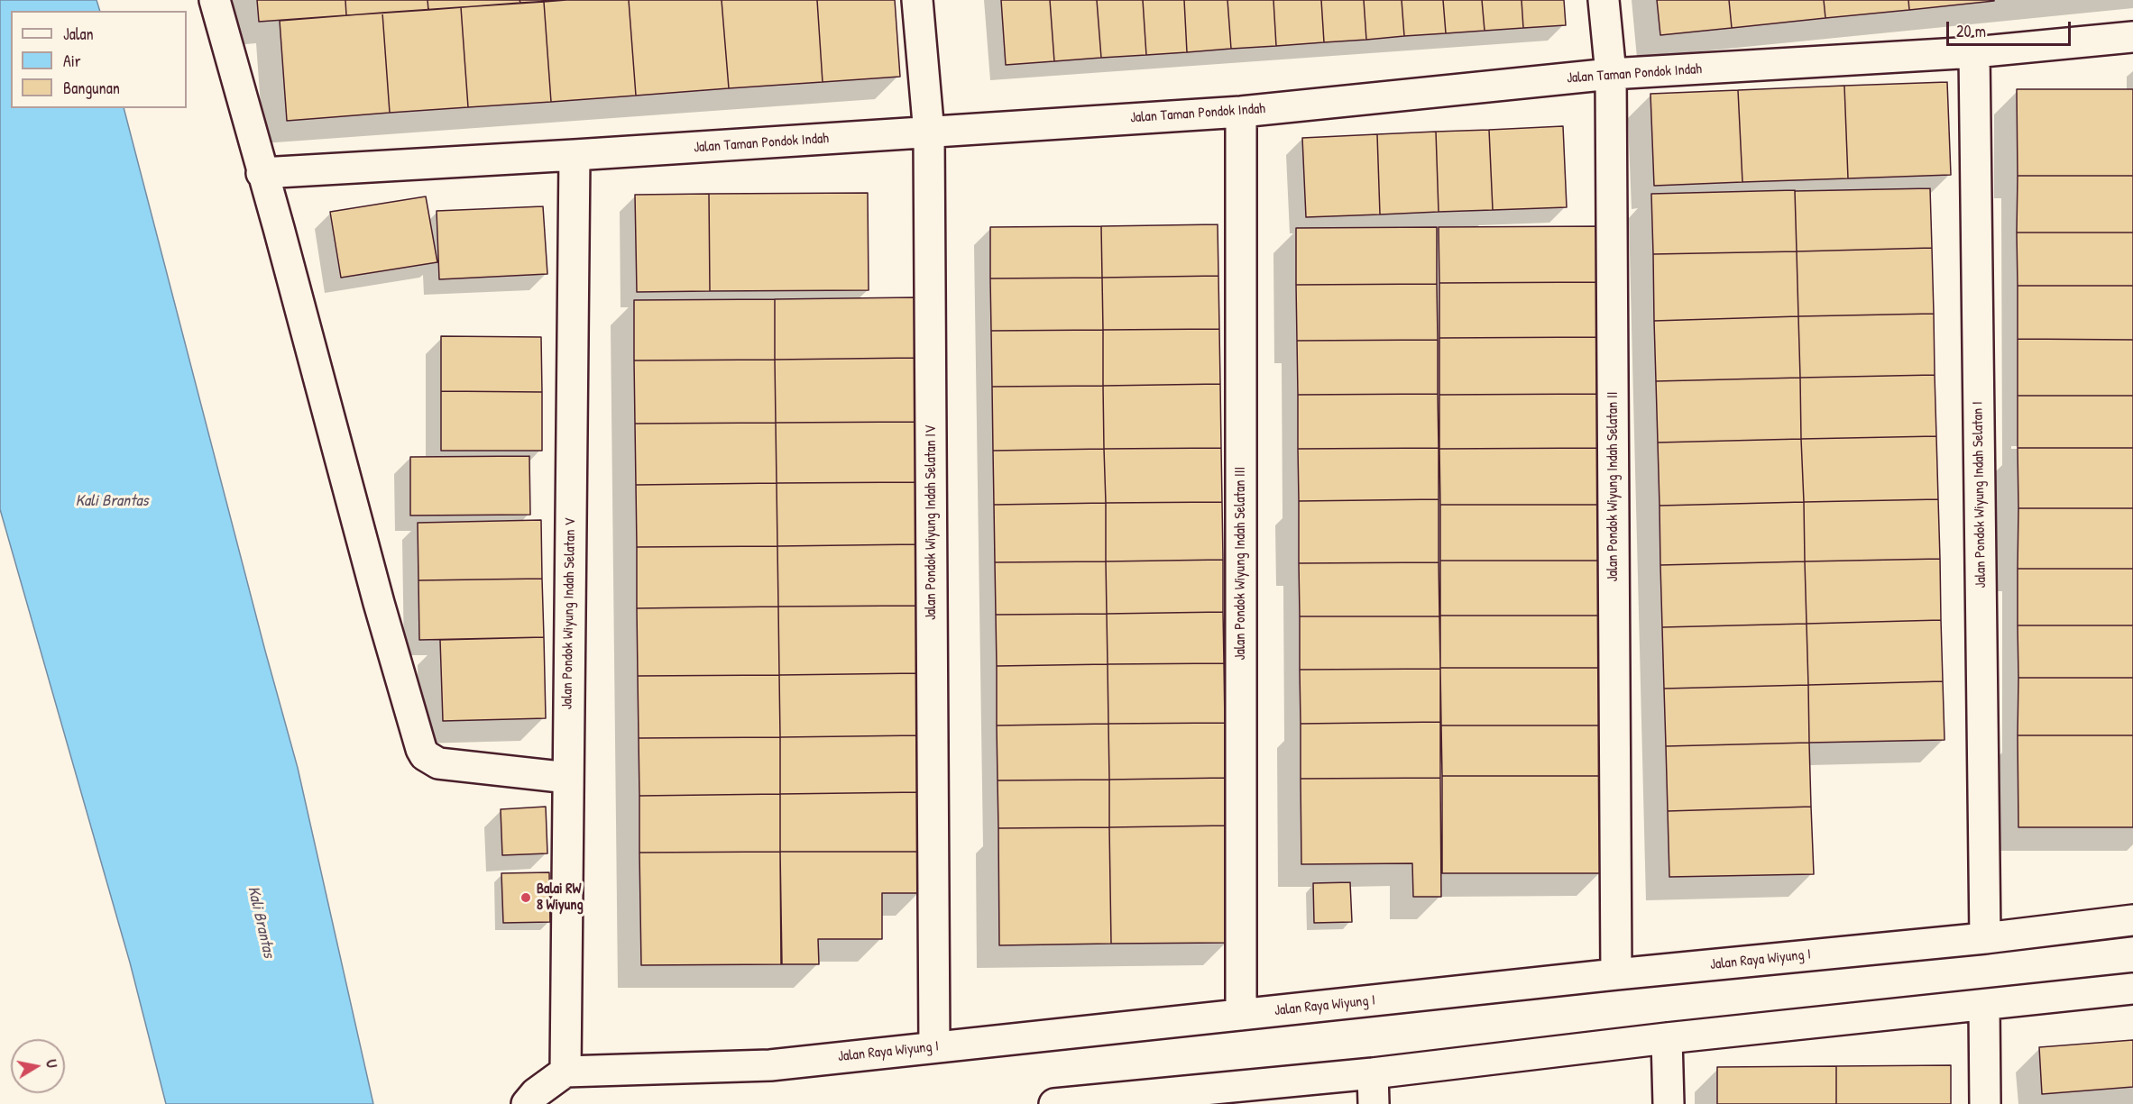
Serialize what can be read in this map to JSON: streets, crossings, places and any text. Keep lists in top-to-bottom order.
{
  "streets": {
    "street": [
      "Jalan Taman Pondok Indah",
      "Jalan Pondok Wiyung Indah Selatan II",
      "Jalan Pondok Wiyung Indah Selatan I",
      "Jalan Pondok Wiyung Indah Selatan IV",
      "Jalan Pondok Wiyung Indah Selatan III",
      "Jalan Pondok Wiyung Indah Selatan V",
      "Jalan Raya Wiyung I"
    ]
  },
  "crossings": [
    ["Jalan Taman Pondok Indah", "Jalan Pondok Wiyung Indah Selatan II"],
    ["Jalan Taman Pondok Indah", "Jalan Pondok Wiyung Indah Selatan I"],
    ["Jalan Taman Pondok Indah", "Jalan Pondok Wiyung Indah Selatan IV"],
    ["Jalan Taman Pondok Indah", "Jalan Pondok Wiyung Indah Selatan III"],
    ["Jalan Taman Pondok Indah", "Jalan Pondok Wiyung Indah Selatan V"],
    ["Jalan Pondok Wiyung Indah Selatan II", "Jalan Raya Wiyung I"],
    ["Jalan Pondok Wiyung Indah Selatan I", "Jalan Raya Wiyung I"],
    ["Jalan Pondok Wiyung Indah Selatan IV", "Jalan Raya Wiyung I"],
    ["Jalan Pondok Wiyung Indah Selatan III", "Jalan Raya Wiyung I"],
    ["Jalan Pondok Wiyung Indah Selatan V", "Jalan Raya Wiyung I"]
  ],
  "water": ["Kali Brantas"],
  "places": ["Balai RW 8 Wiyung"],
  "legend": ["Jalan", "Air", "Bangunan"],
  "scale_bar": "20 m",
  "north": "right"
}
